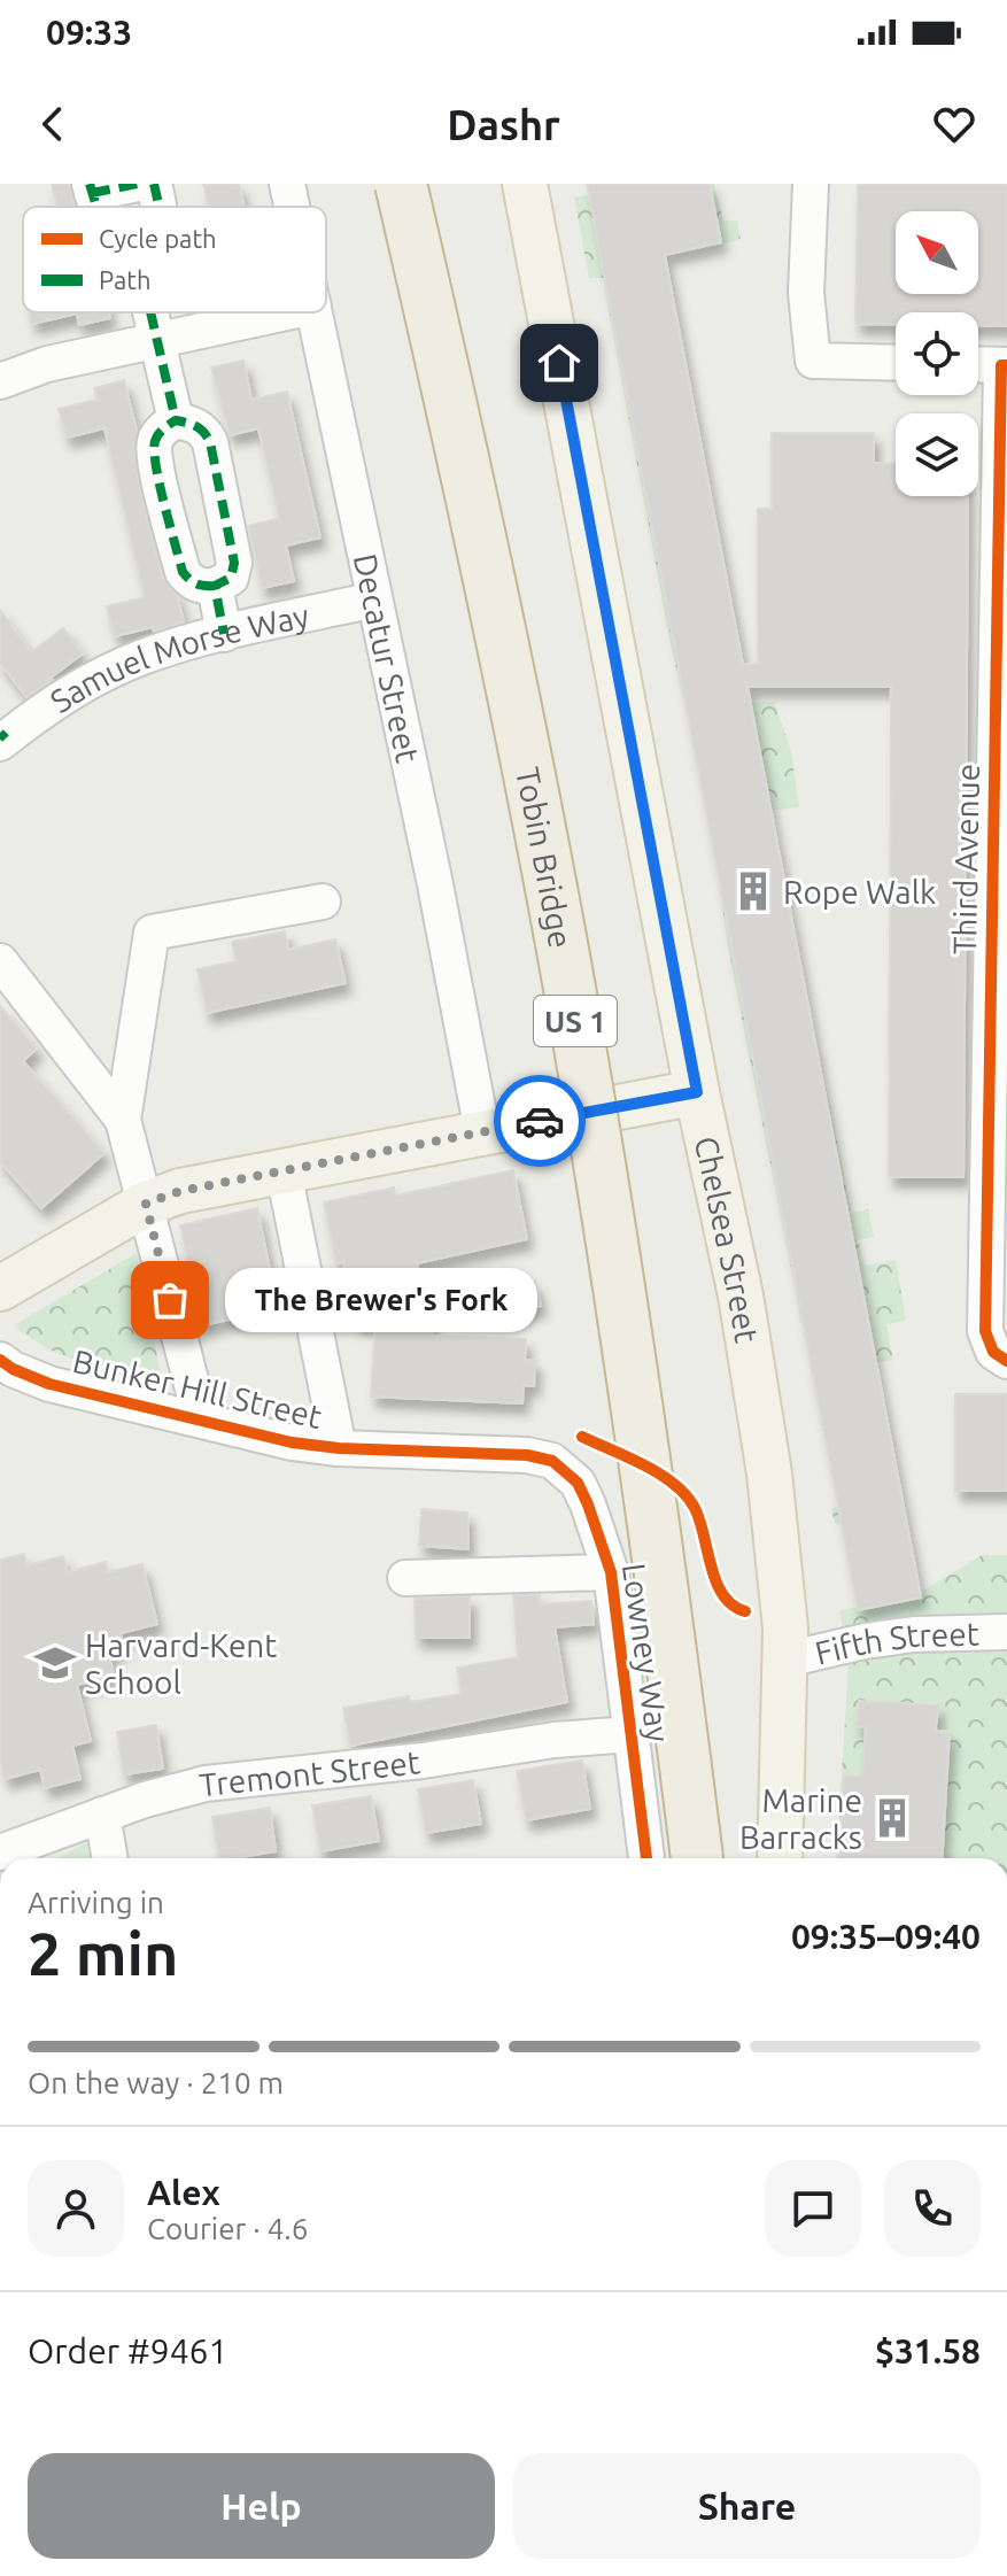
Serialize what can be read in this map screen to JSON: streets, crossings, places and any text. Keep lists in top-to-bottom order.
{
  "streets": {
    "highway": ["Tobin Bridge", "US 1"],
    "main road": ["Chelsea Street"],
    "street": [
      "Decatur Street",
      "Samuel Morse Way",
      "Third Avenue",
      "Bunker Hill Street",
      "Fifth Street",
      "Lowney Way",
      "Tremont Street"
    ]
  },
  "crossings": [
    ["Decatur Street", "Samuel Morse Way"],
    ["Chelsea Street", "Fifth Street"],
    ["Bunker Hill Street", "Lowney Way"],
    ["Lowney Way", "Tremont Street"]
  ],
  "places": {
    "building": ["Rope Walk", "Marine Barracks"],
    "other": ["The Brewer's Fork"],
    "school or university": ["Harvard-Kent School"]
  },
  "legend": ["Cycle path", "Path"],
  "north": "top left",
  "page": {
    "status": "09:33",
    "header": "Dashr",
    "bubble": "The Brewer's Fork",
    "heading": ["2 min", "Arriving in", "09:35–09:40"],
    "panel": [
      "Alex",
      "Courier · 4.6",
      "Order #9461",
      "$31.58"
    ],
    "bar": "On the way · 210 m",
    "buttons": ["Help", "Share"]
  }
}
